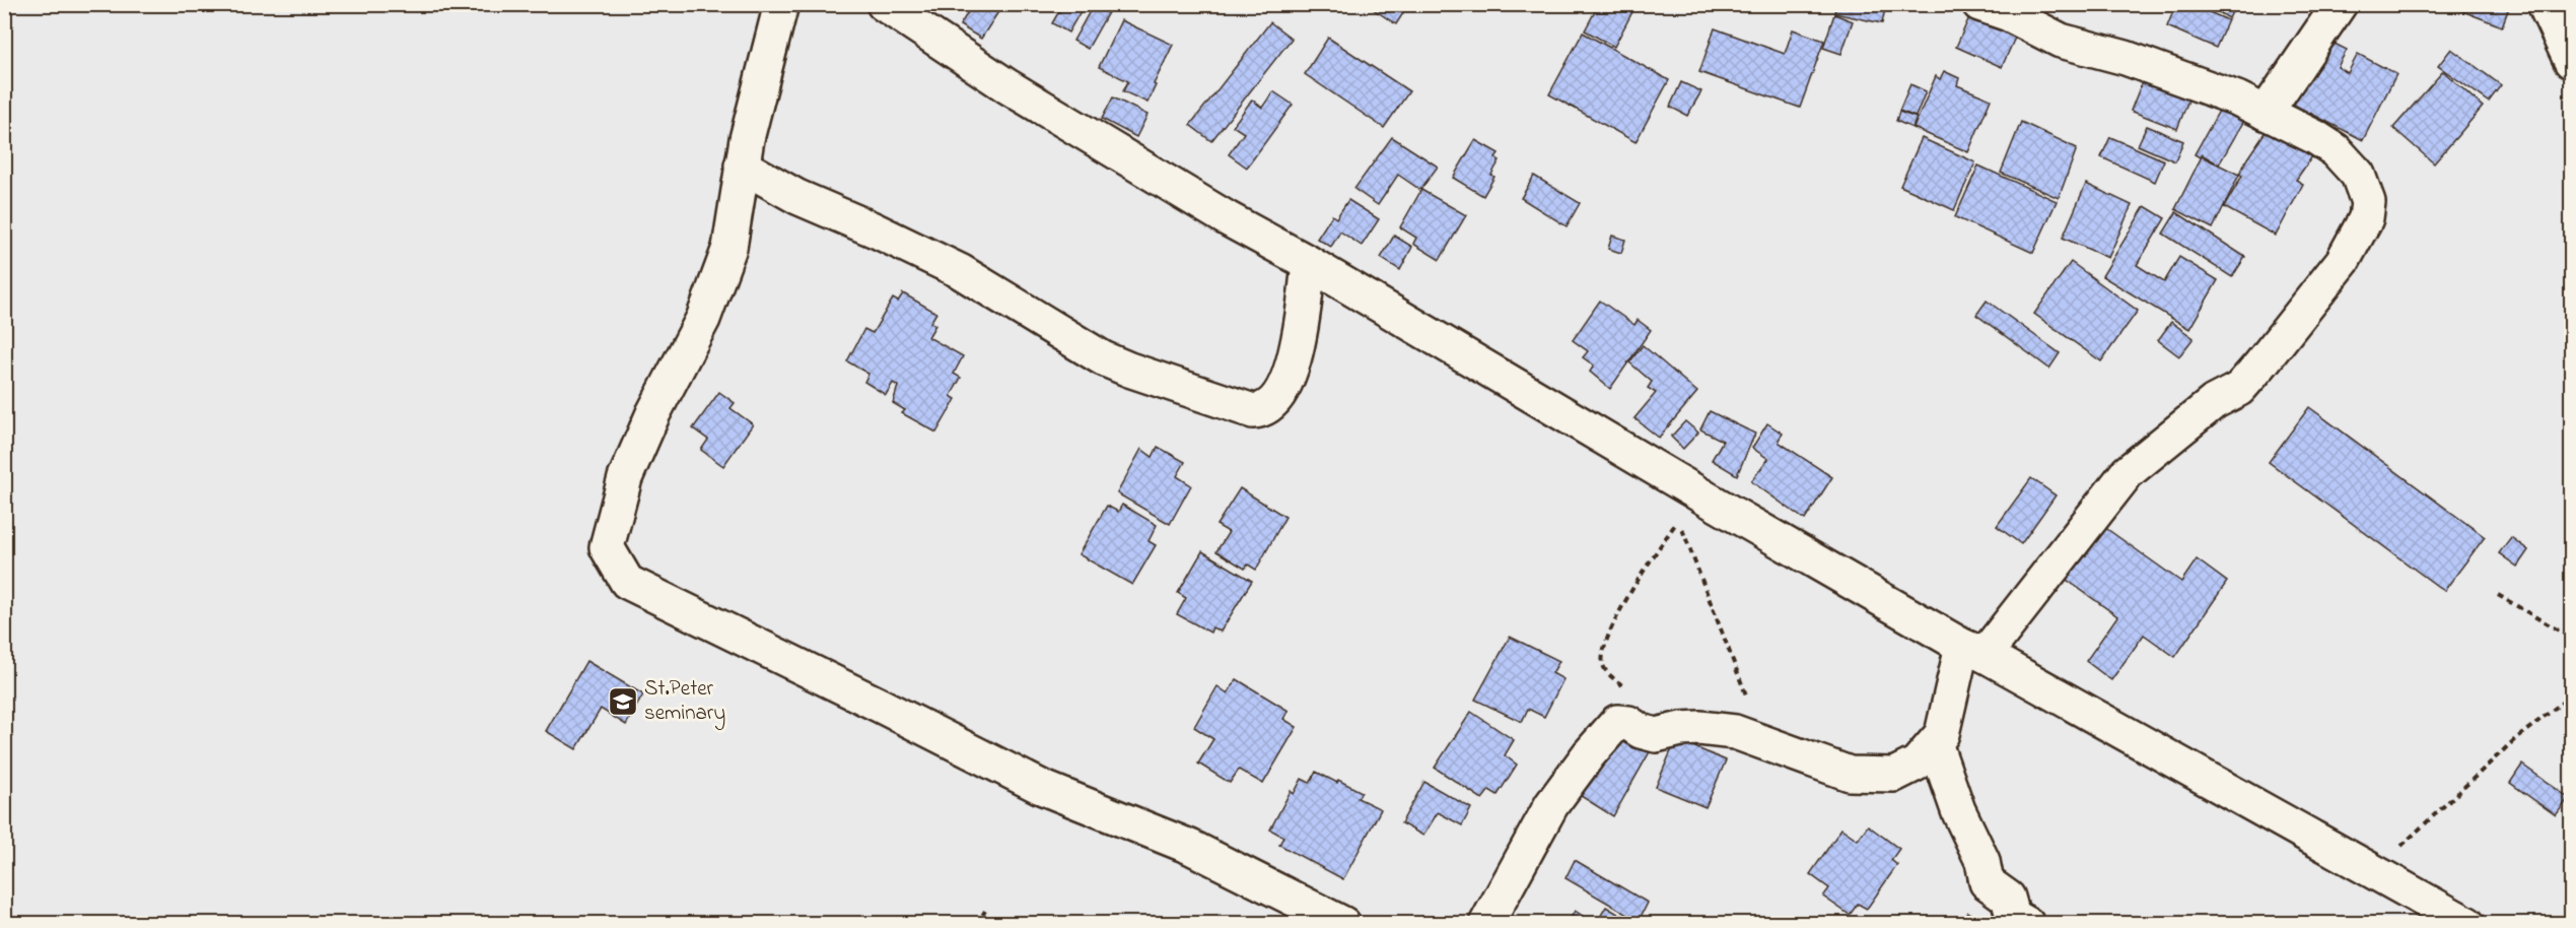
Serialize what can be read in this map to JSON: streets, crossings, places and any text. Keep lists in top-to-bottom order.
{
  "places": {
    "school or university": ["St.Peter seminary"]
  }
}
